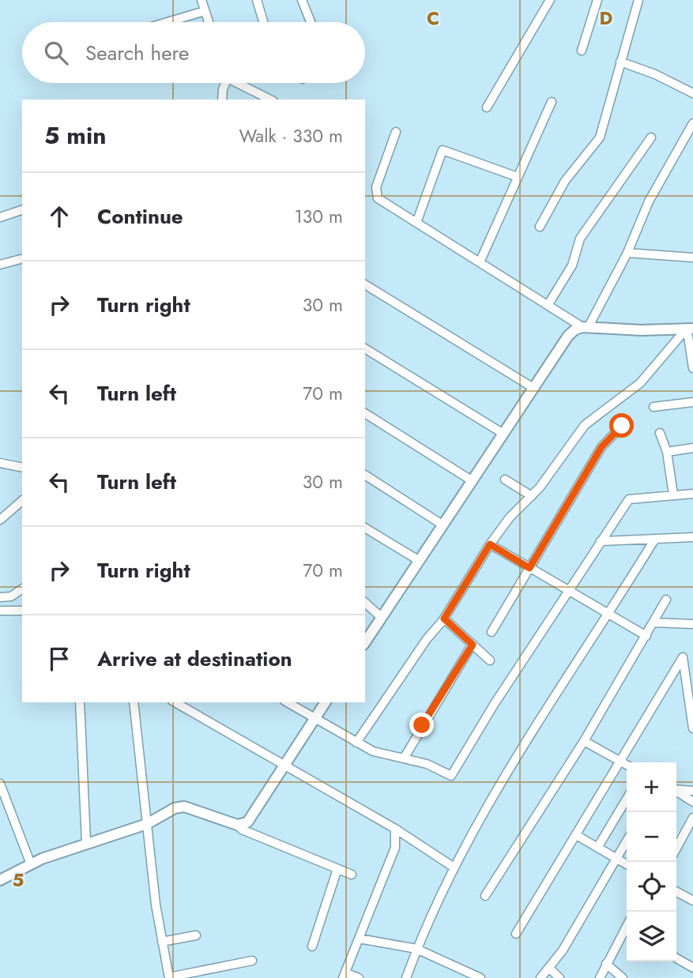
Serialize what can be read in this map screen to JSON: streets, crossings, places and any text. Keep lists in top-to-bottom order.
{
  "page": {
    "search": "Search here",
    "heading": ["5 min", "Walk · 330 m"],
    "list": [
      ["Continue", "130 m"],
      ["Turn right", "30 m"],
      ["Turn left", "70 m"],
      ["Turn left", "30 m"],
      ["Turn right", "70 m"],
      "Arrive at destination"
    ],
    "map_buttons": ["+", "−"]
  },
  "grid": {
    "columns": ["C", "D"],
    "rows": ["5"]
  }
}
